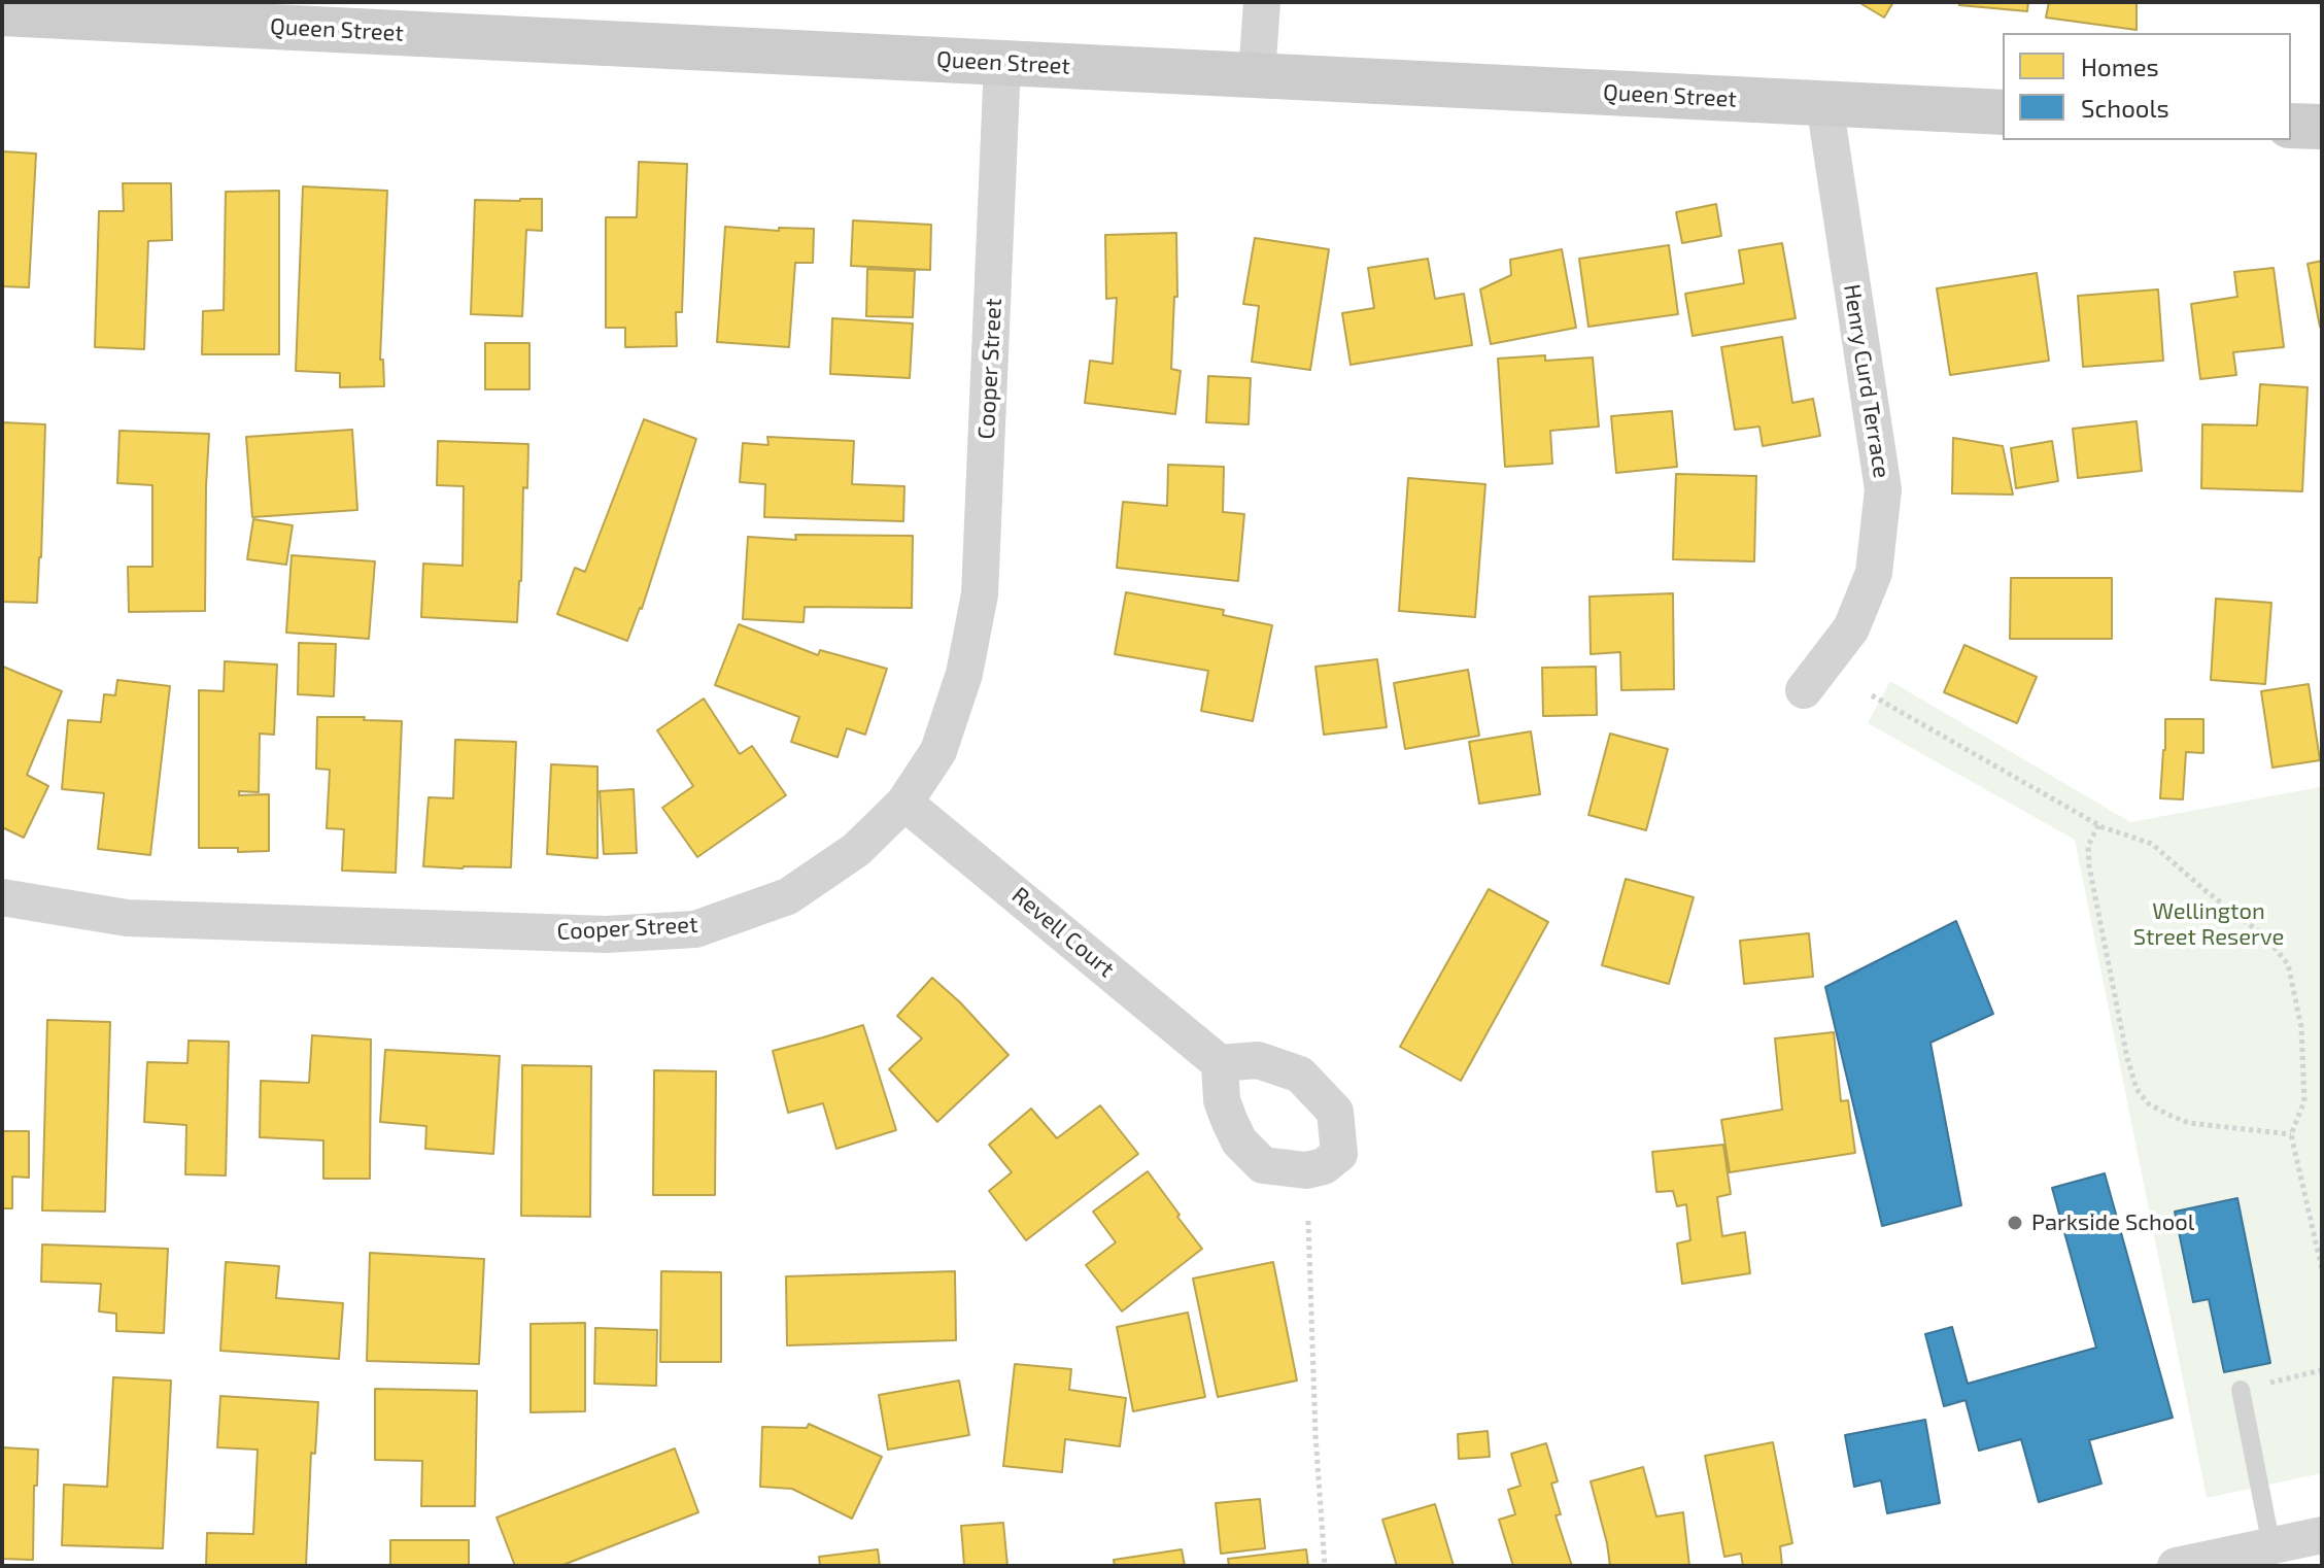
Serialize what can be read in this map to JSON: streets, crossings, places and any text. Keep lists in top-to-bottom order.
{
  "streets": {
    "street": [
      "Queen Street",
      "Cooper Street",
      "Henry Curd Terrace",
      "Revell Court"
    ]
  },
  "crossings": [
    ["Queen Street", "Cooper Street"],
    ["Queen Street", "Henry Curd Terrace"],
    ["Cooper Street", "Revell Court"]
  ],
  "parks": ["Wellington Street Reserve"],
  "places": ["Parkside School"],
  "legend": ["Homes", "Schools"]
}
